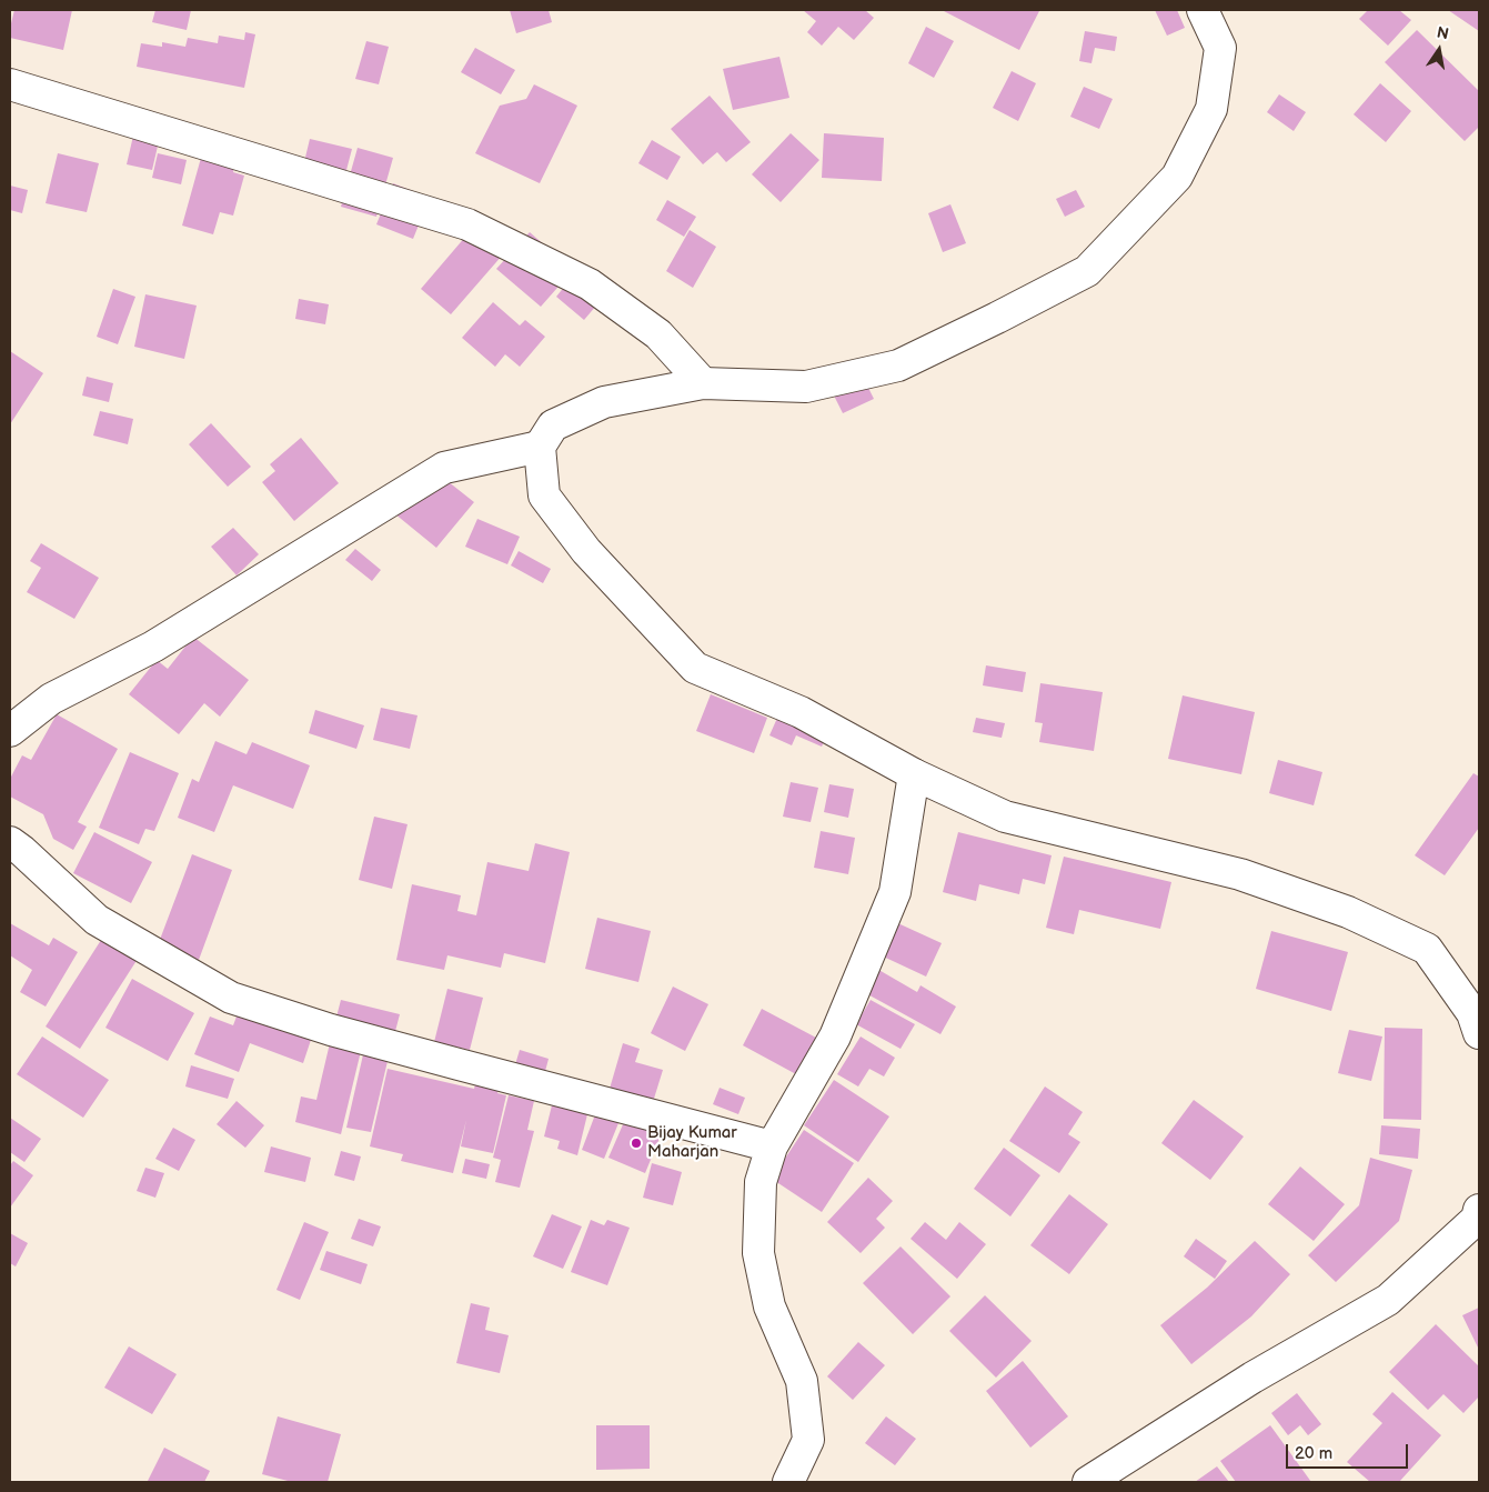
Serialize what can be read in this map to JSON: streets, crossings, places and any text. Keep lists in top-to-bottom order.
{
  "places": ["Bijay Kumar Maharjan"],
  "scale_bar": "20 m",
  "north": "top"
}
